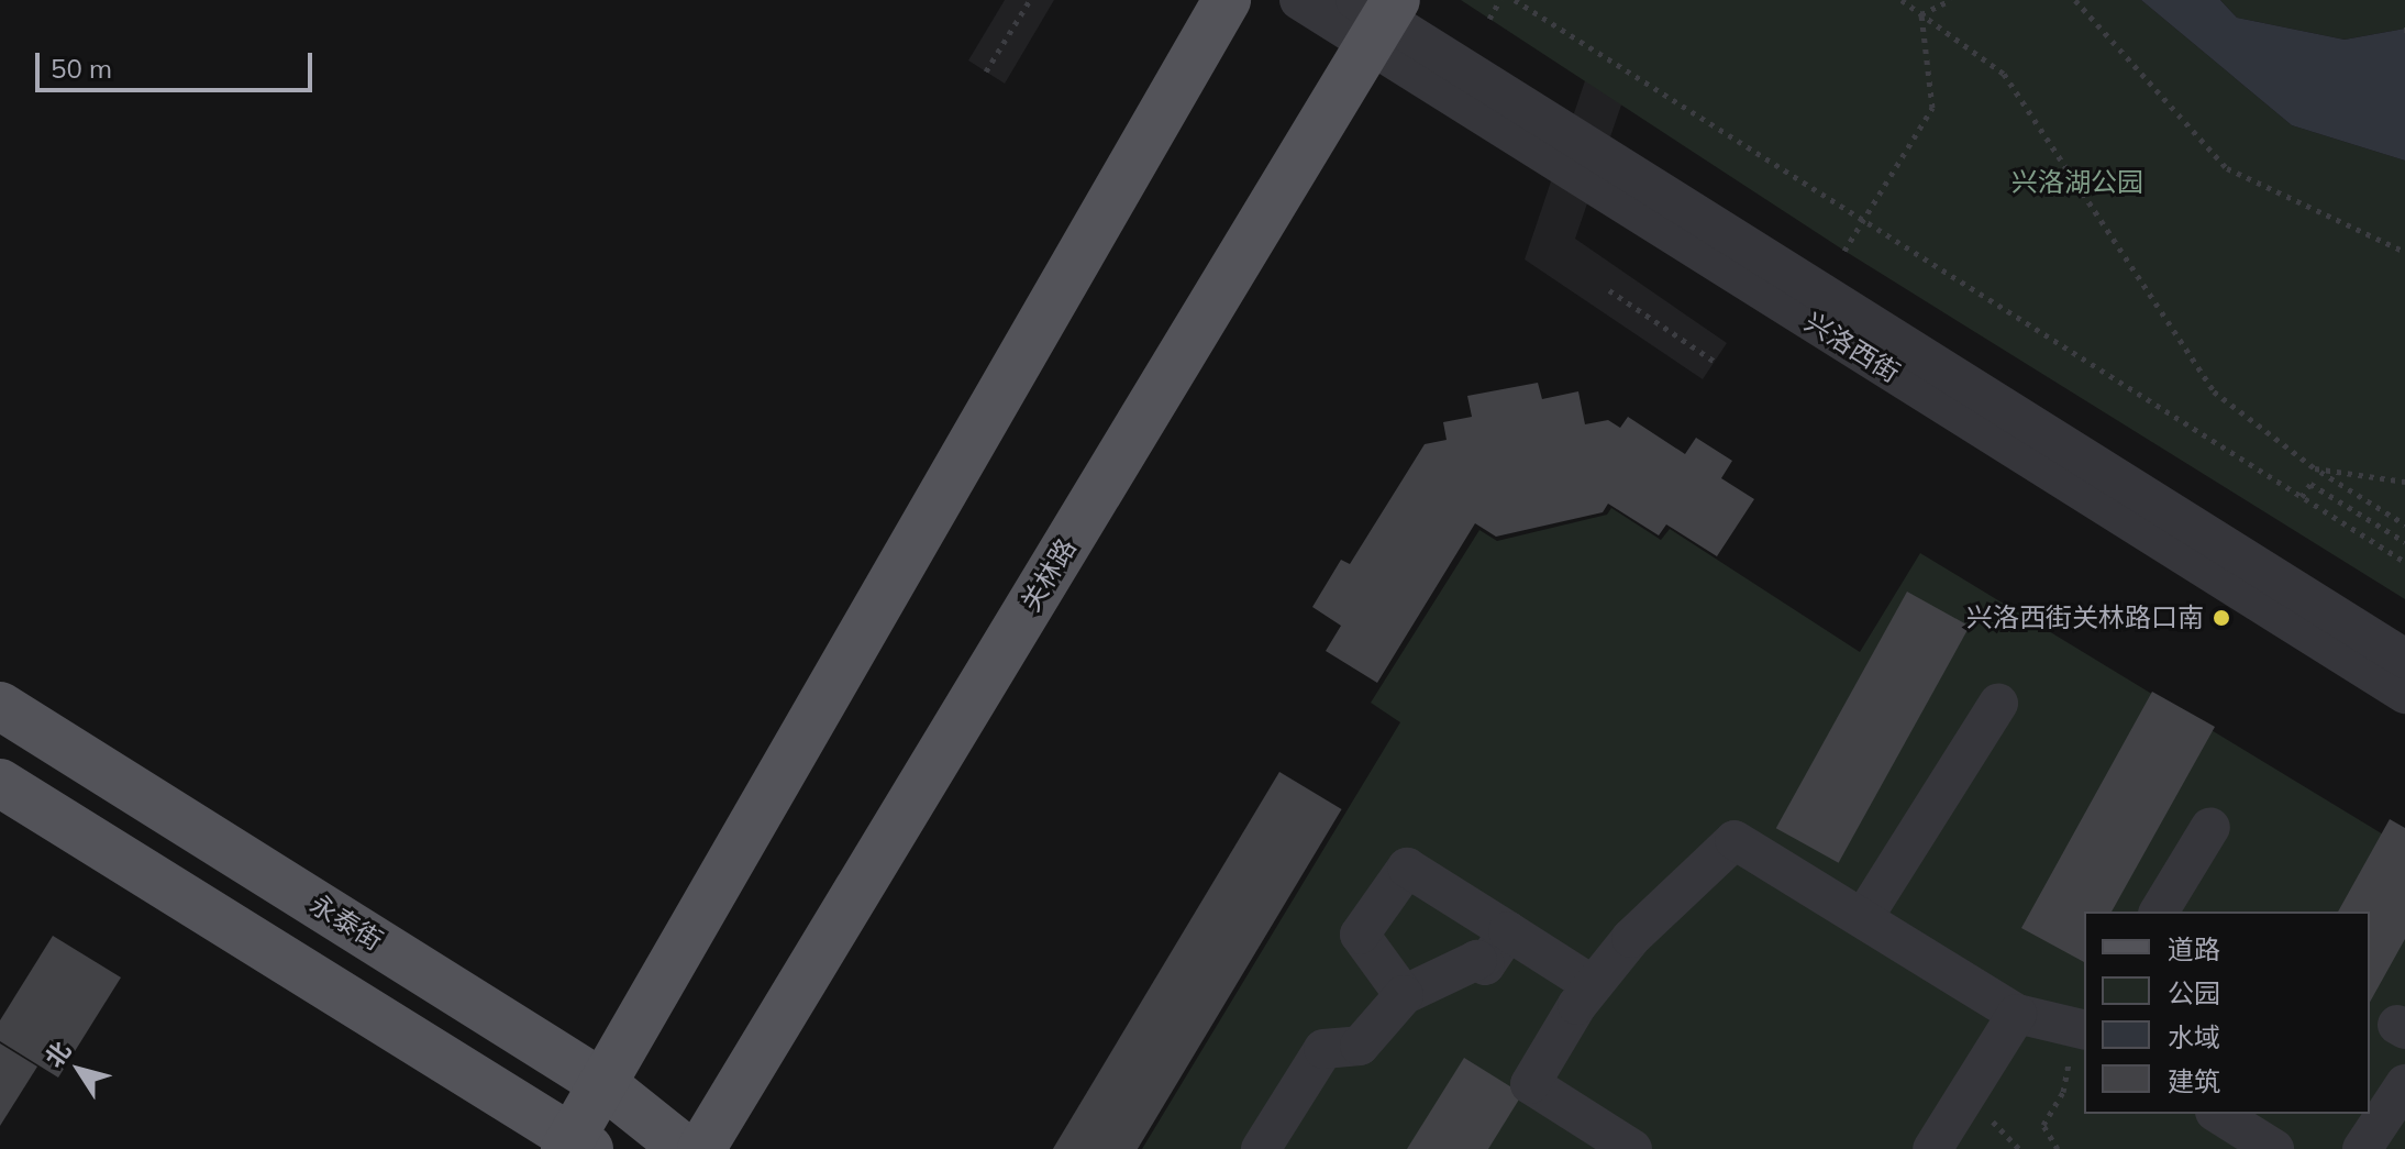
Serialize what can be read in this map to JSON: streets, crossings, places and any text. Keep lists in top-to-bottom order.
{
  "streets": {
    "main road": ["关林路", "永泰街"],
    "street": ["兴洛西街"]
  },
  "crossings": [
    ["兴洛西街", "关林路"]
  ],
  "parks": ["兴洛湖公园"],
  "places": ["兴洛西街关林路口南"],
  "legend": [
    "道路",
    "公园",
    "水域",
    "建筑"
  ],
  "scale_bar": "50 m",
  "north": "top left"
}
